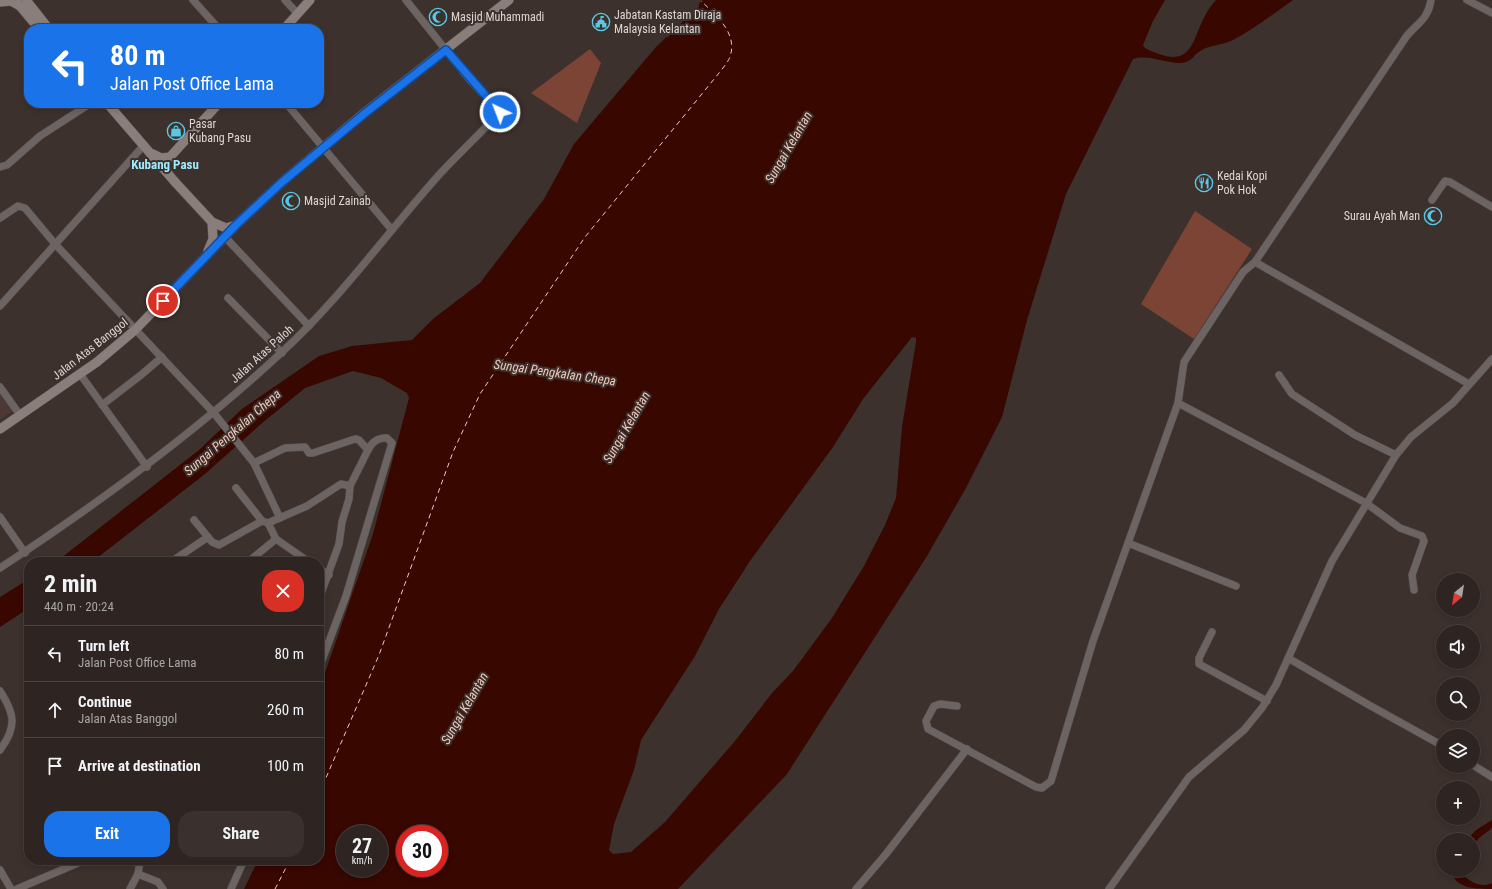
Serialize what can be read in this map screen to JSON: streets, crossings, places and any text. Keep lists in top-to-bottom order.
{
  "streets": {
    "main road": ["Jalan Atas Banggol"],
    "street": ["Jalan Atas Paloh"]
  },
  "crossings": [
    ["Jalan Atas Banggol", "Jalan Atas Paloh"]
  ],
  "districts": ["Kubang Pasu"],
  "water": ["Sungai Kelantan", "Sungai Pengkalan Chepa"],
  "places": {
    "mosque": ["Masjid Muhammadi", "Masjid Zainab", "Surau Ayah Man"],
    "public building": ["Jabatan Kastam Diraja Malaysia Kelantan"],
    "shop": ["Pasar Kubang Pasu"],
    "restaurant": ["Kedai Kopi Pok Hok"]
  },
  "north": "bottom left",
  "page": {
    "turn": ["80 m", "Jalan Post Office Lama"],
    "heading": ["2 min", "440 m · 20:24"],
    "map_buttons": ["+", "−"],
    "list": [
      {
        "name": "Turn left",
        "note": "Jalan Post Office Lama",
        "value": "80 m"
      },
      {
        "name": "Continue",
        "note": "Jalan Atas Banggol",
        "value": "260 m"
      },
      {
        "name": "Arrive at destination",
        "value": "100 m"
      }
    ],
    "buttons": ["Exit", "Share"],
    "speed": "27 km/h",
    "limit": "30"
  }
}
